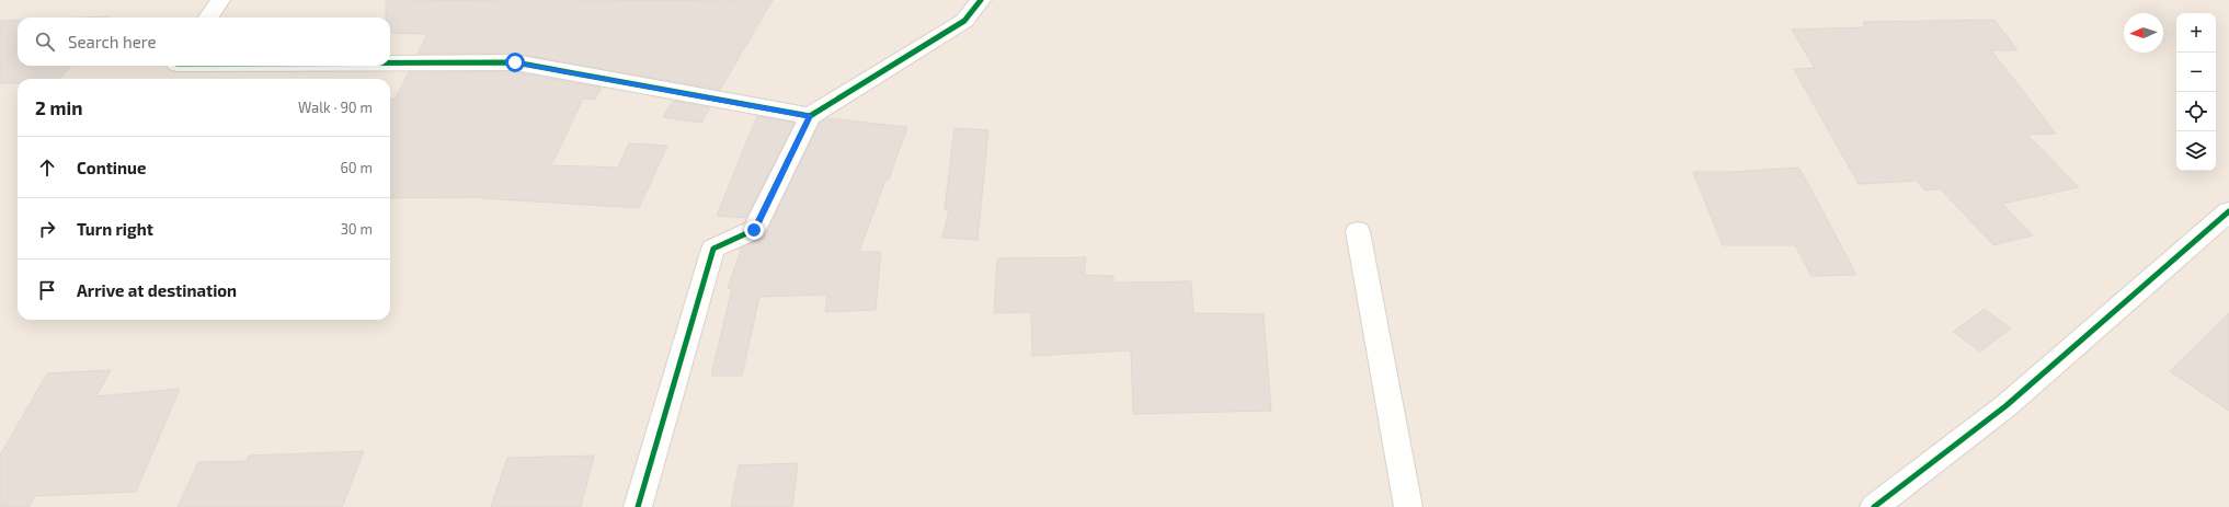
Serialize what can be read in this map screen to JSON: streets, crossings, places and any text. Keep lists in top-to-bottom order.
{
  "north": "left",
  "page": {
    "map_buttons": ["+", "−"],
    "search": "Search here",
    "heading": ["2 min", "Walk · 90 m"],
    "list": [
      ["Continue", "60 m"],
      ["Turn right", "30 m"],
      "Arrive at destination"
    ]
  }
}
